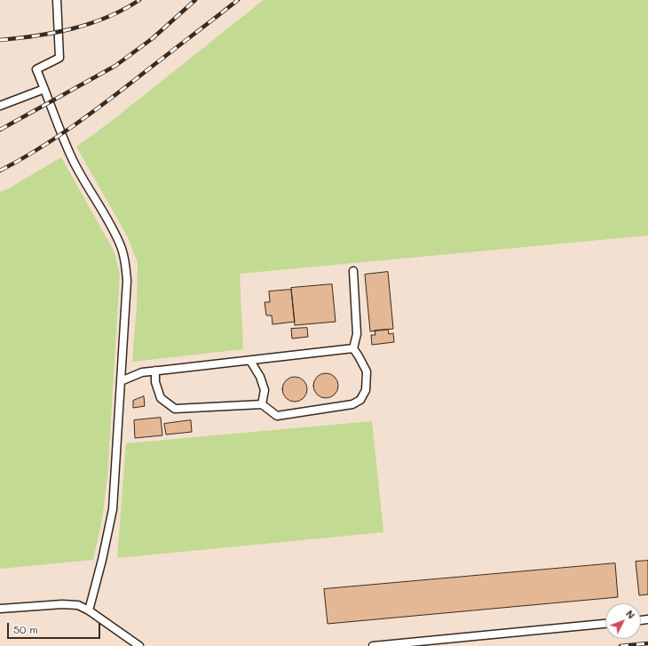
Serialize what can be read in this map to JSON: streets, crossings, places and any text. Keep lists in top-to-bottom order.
{
  "scale_bar": "50 m",
  "north": "top right"
}
